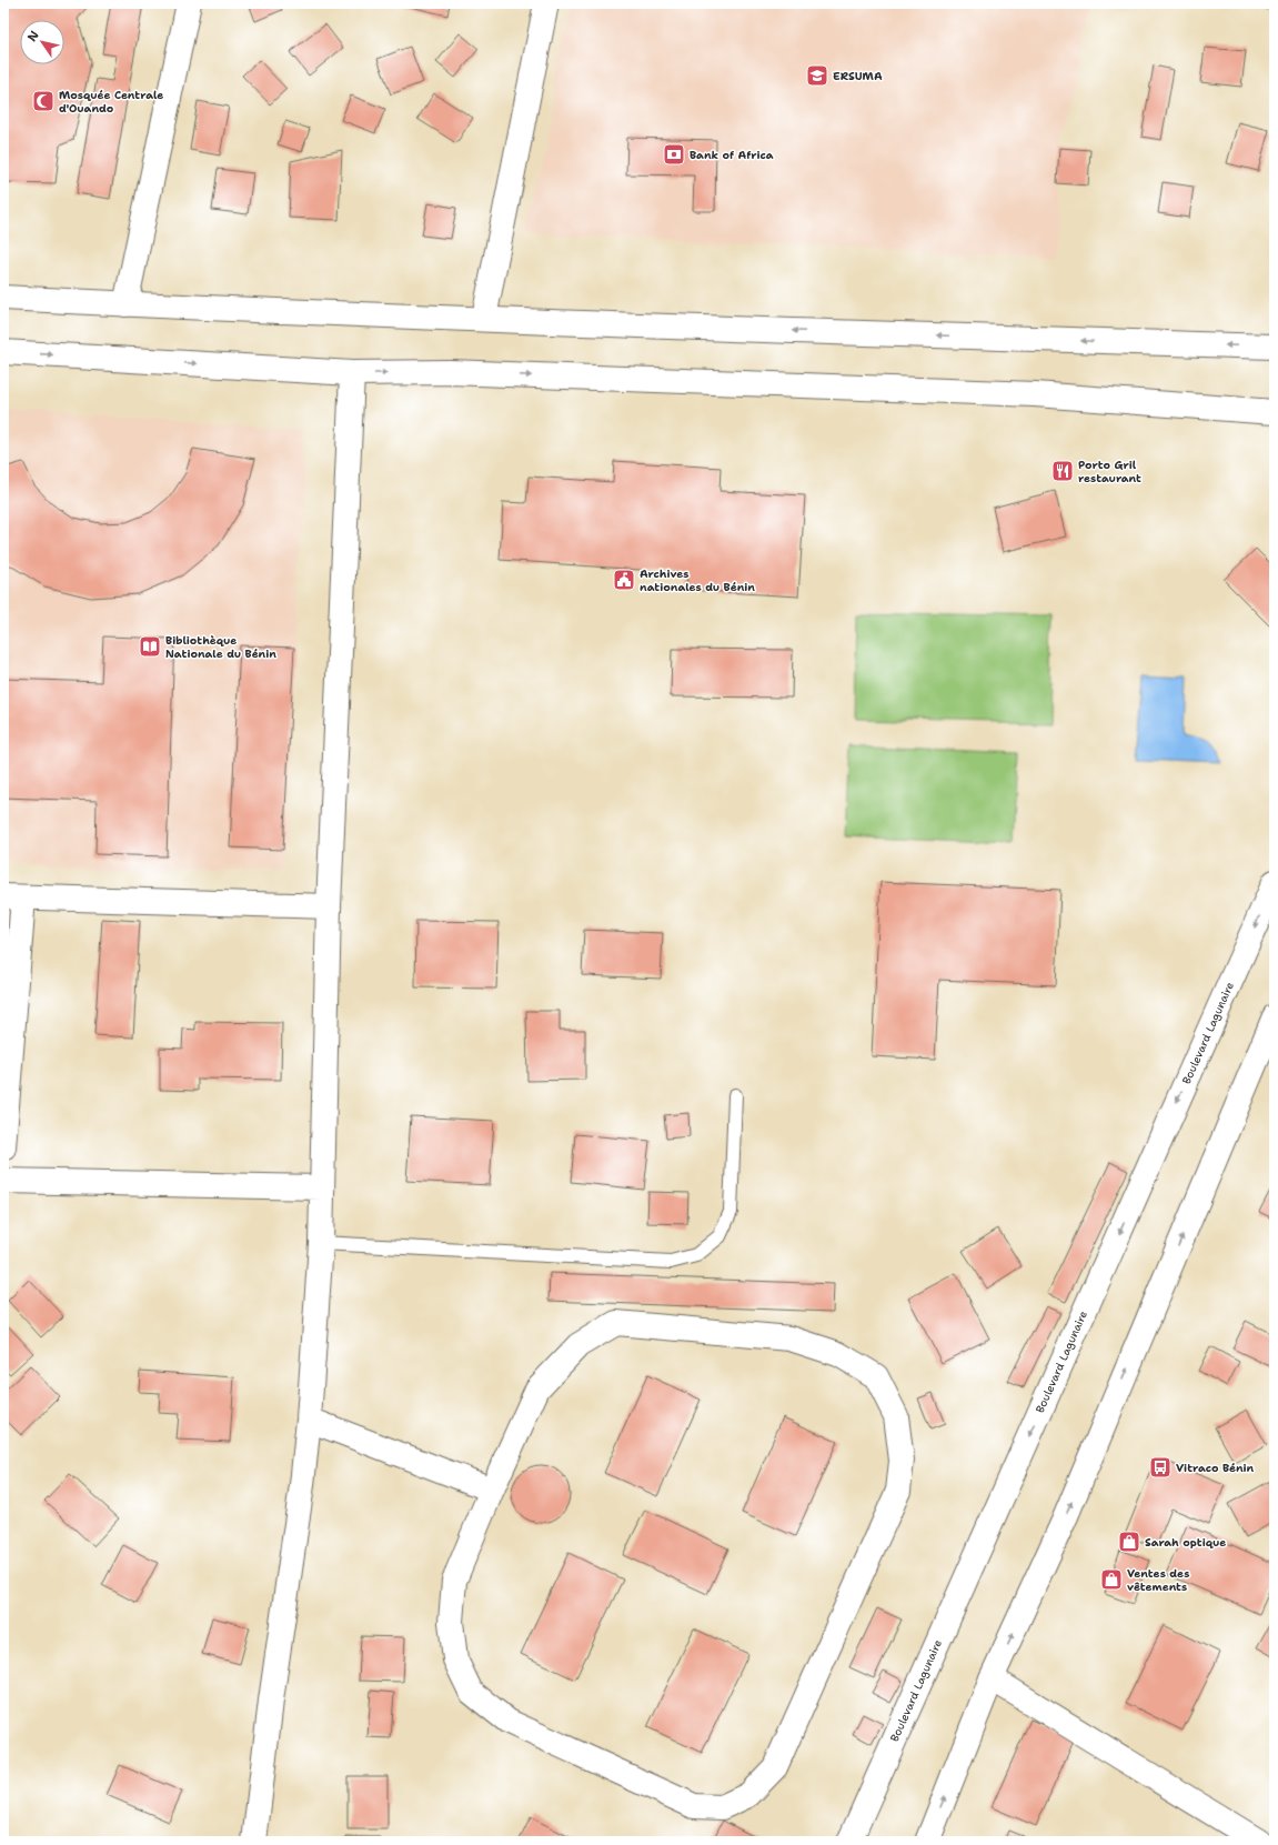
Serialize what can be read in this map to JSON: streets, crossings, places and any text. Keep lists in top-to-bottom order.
{
  "streets": {
    "main road": ["Boulevard Lagunaire"]
  },
  "places": {
    "school or university": ["ERSUMA"],
    "mosque": ["Mosquée Centrale d'Ouando"],
    "bank": ["Bank of Africa"],
    "restaurant": ["Porto Gril restaurant"],
    "public building": ["Archives nationales du Bénin"],
    "library": ["Bibliothèque Nationale du Bénin"],
    "bus stop": ["Vitraco Bénin"],
    "shop": ["Sarah optique", "Ventes des vêtements"]
  },
  "north": "top left"
}
